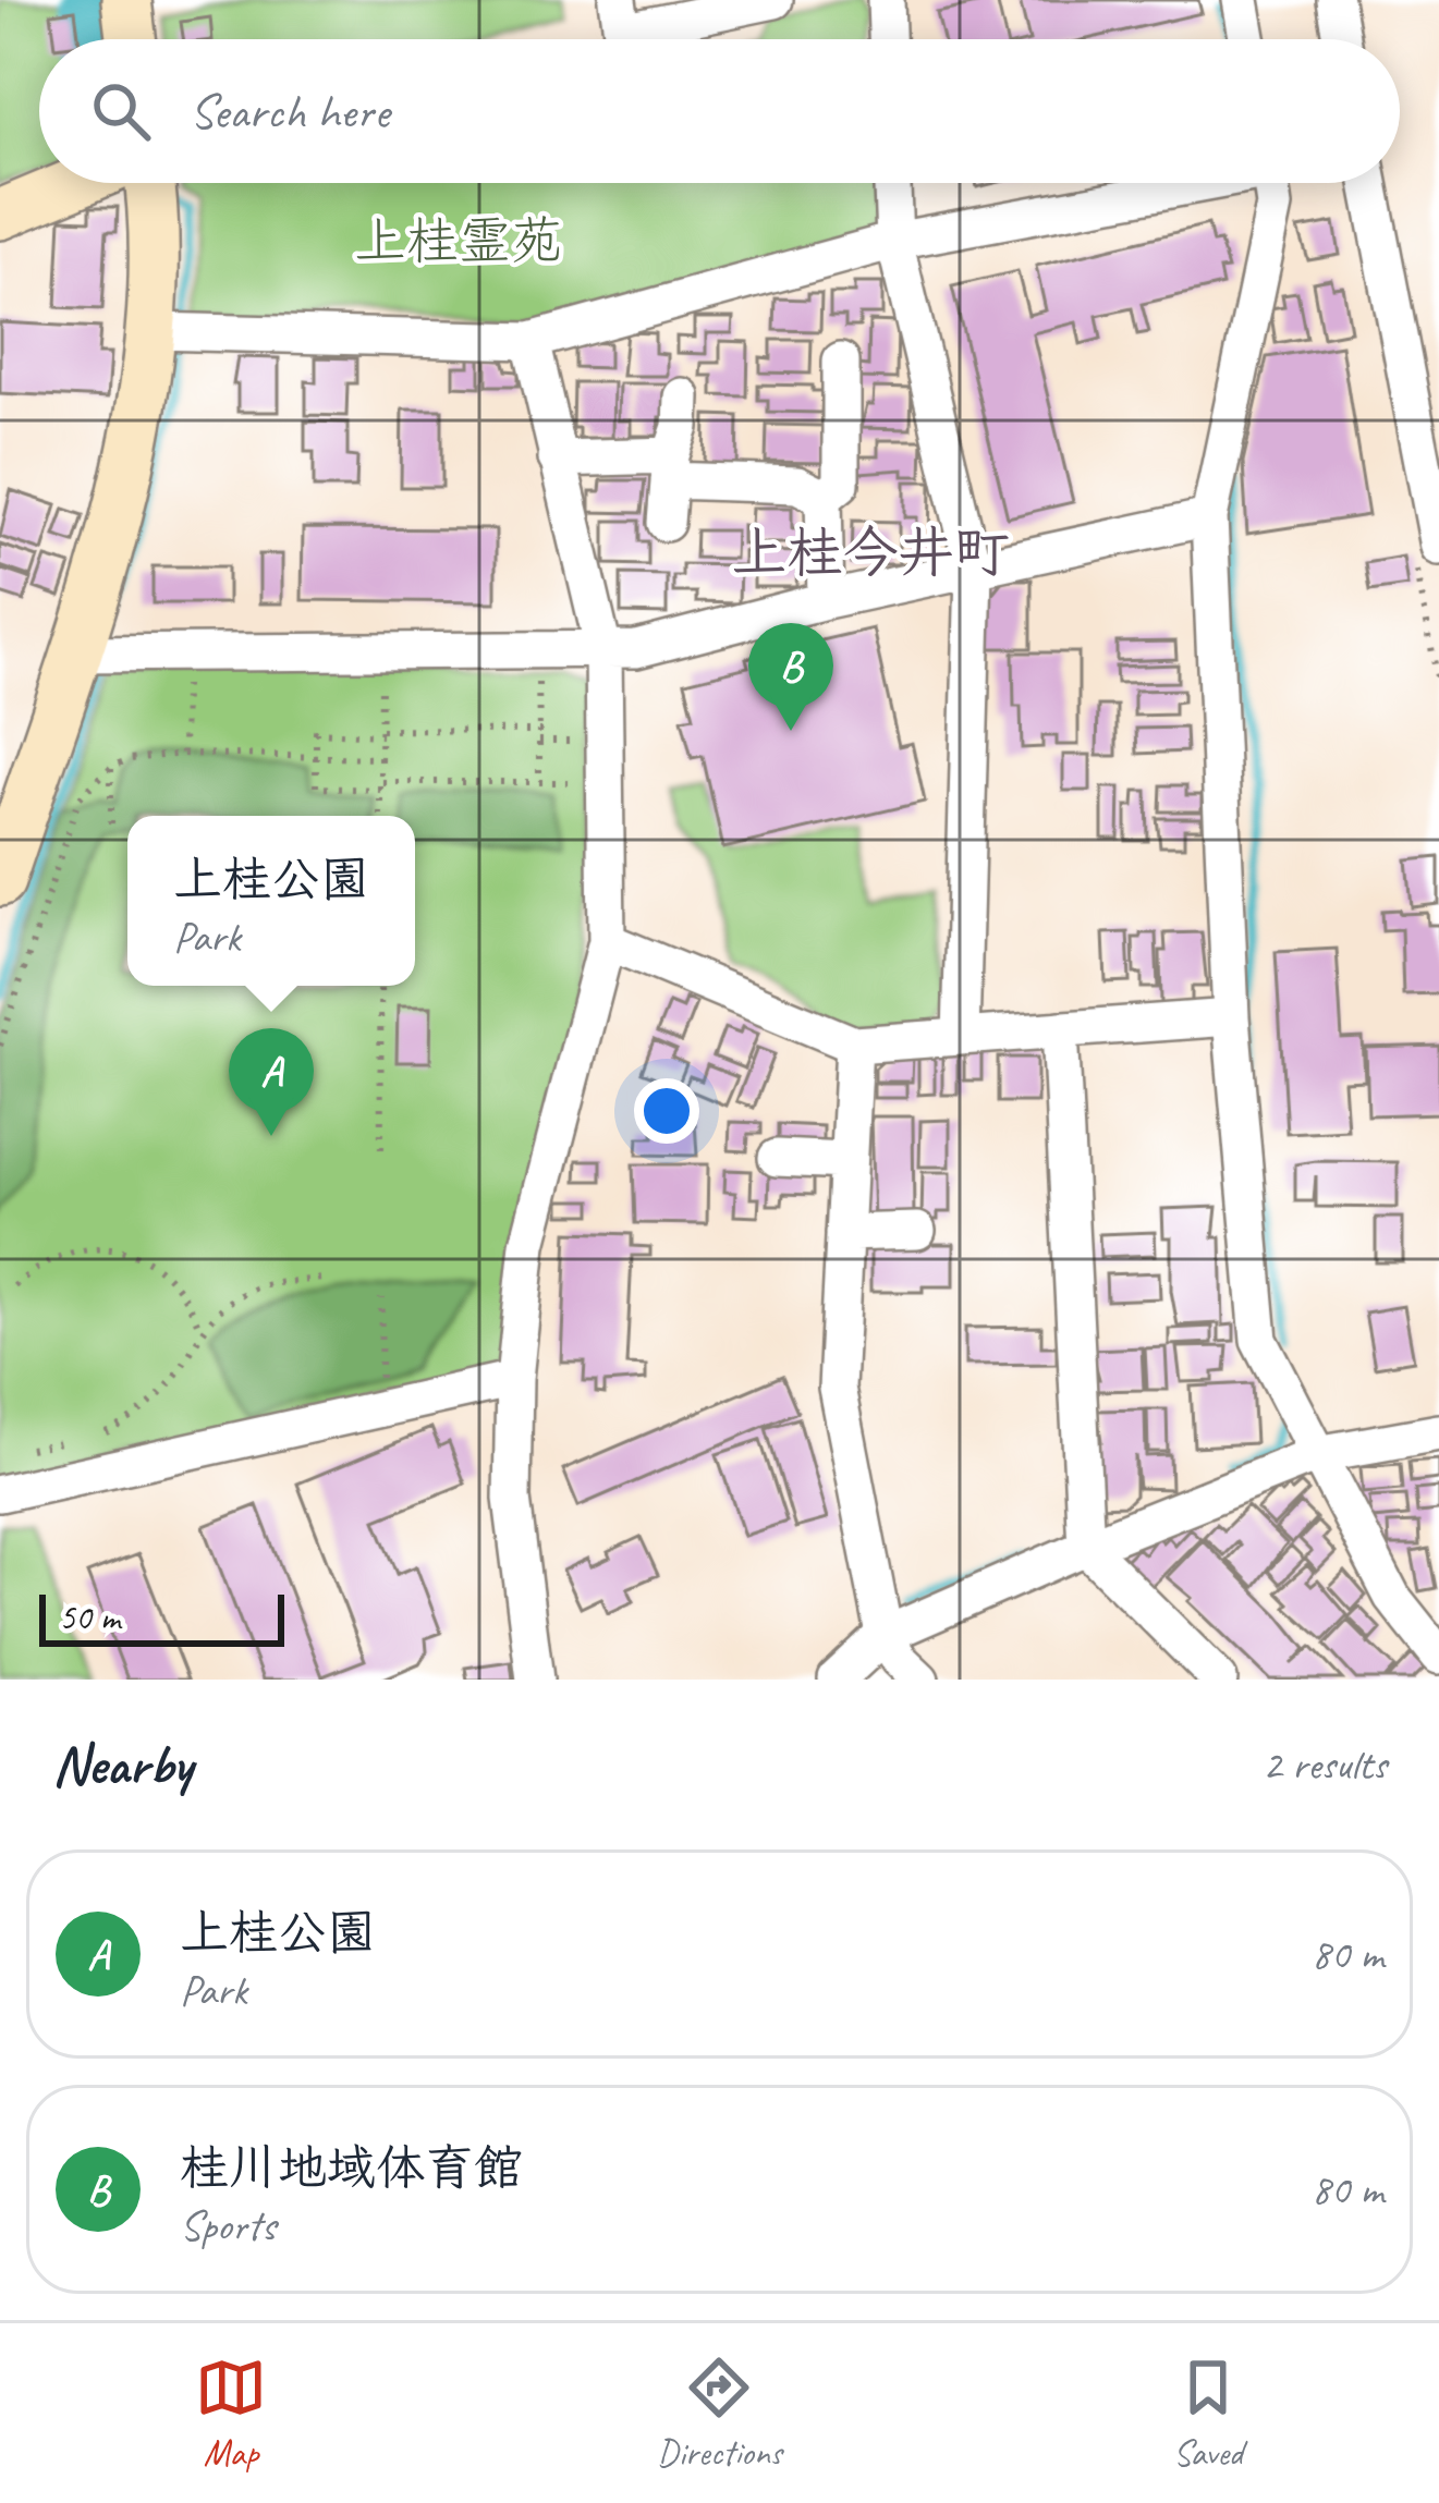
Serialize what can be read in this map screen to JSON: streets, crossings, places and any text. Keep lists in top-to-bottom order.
{
  "districts": ["上桂今井町"],
  "parks": ["上桂霊苑"],
  "scale_bar": "50 m",
  "page": {
    "search": "Search here",
    "pins": ["B", "A"],
    "popup": ["上桂公園", "Park"],
    "scale": "50 m",
    "heading": ["Nearby", "2 results"],
    "list": [
      {
        "mark": "A",
        "name": "上桂公園",
        "note": "Park",
        "value": "80 m"
      },
      {
        "mark": "B",
        "name": "桂川地域体育館",
        "note": "Sports",
        "value": "80 m"
      }
    ],
    "nav": ["Map", "Directions", "Saved"]
  }
}
